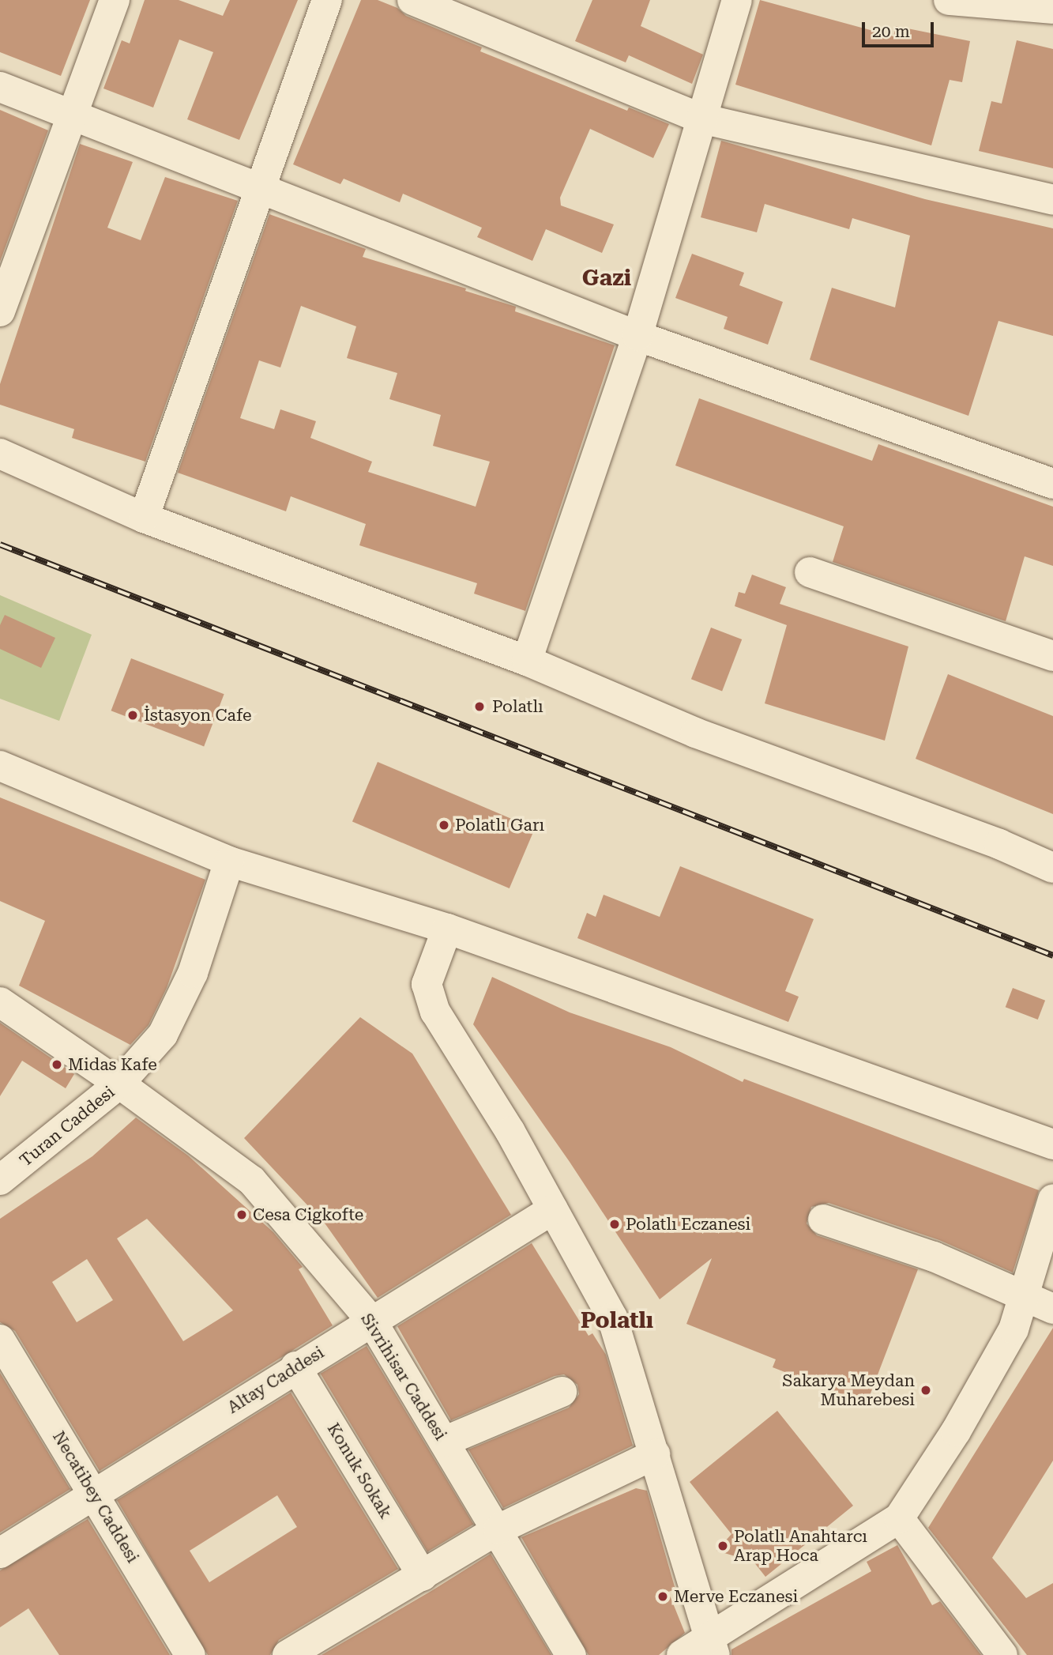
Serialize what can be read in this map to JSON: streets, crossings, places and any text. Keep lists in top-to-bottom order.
{
  "streets": {
    "street": [
      "Turan Caddesi",
      "Sivrihisar Caddesi",
      "Altay Caddesi",
      "Konuk Sokak",
      "Necatibey Caddesi"
    ]
  },
  "crossings": [
    ["Turan Caddesi", "Sivrihisar Caddesi"],
    ["Sivrihisar Caddesi", "Altay Caddesi"],
    ["Altay Caddesi", "Konuk Sokak"],
    ["Altay Caddesi", "Necatibey Caddesi"]
  ],
  "districts": ["Gazi", "Polatlı"],
  "places": [
    "Polatlı",
    "İstasyon Cafe",
    "Polatlı Garı",
    "Midas Kafe",
    "Cesa Cigkofte",
    "Polatlı Eczanesi",
    "Sakarya Meydan Muharebesi",
    "Polatlı Anahtarcı Arap Hoca",
    "Merve Eczanesi"
  ],
  "scale_bar": "20 m"
}
